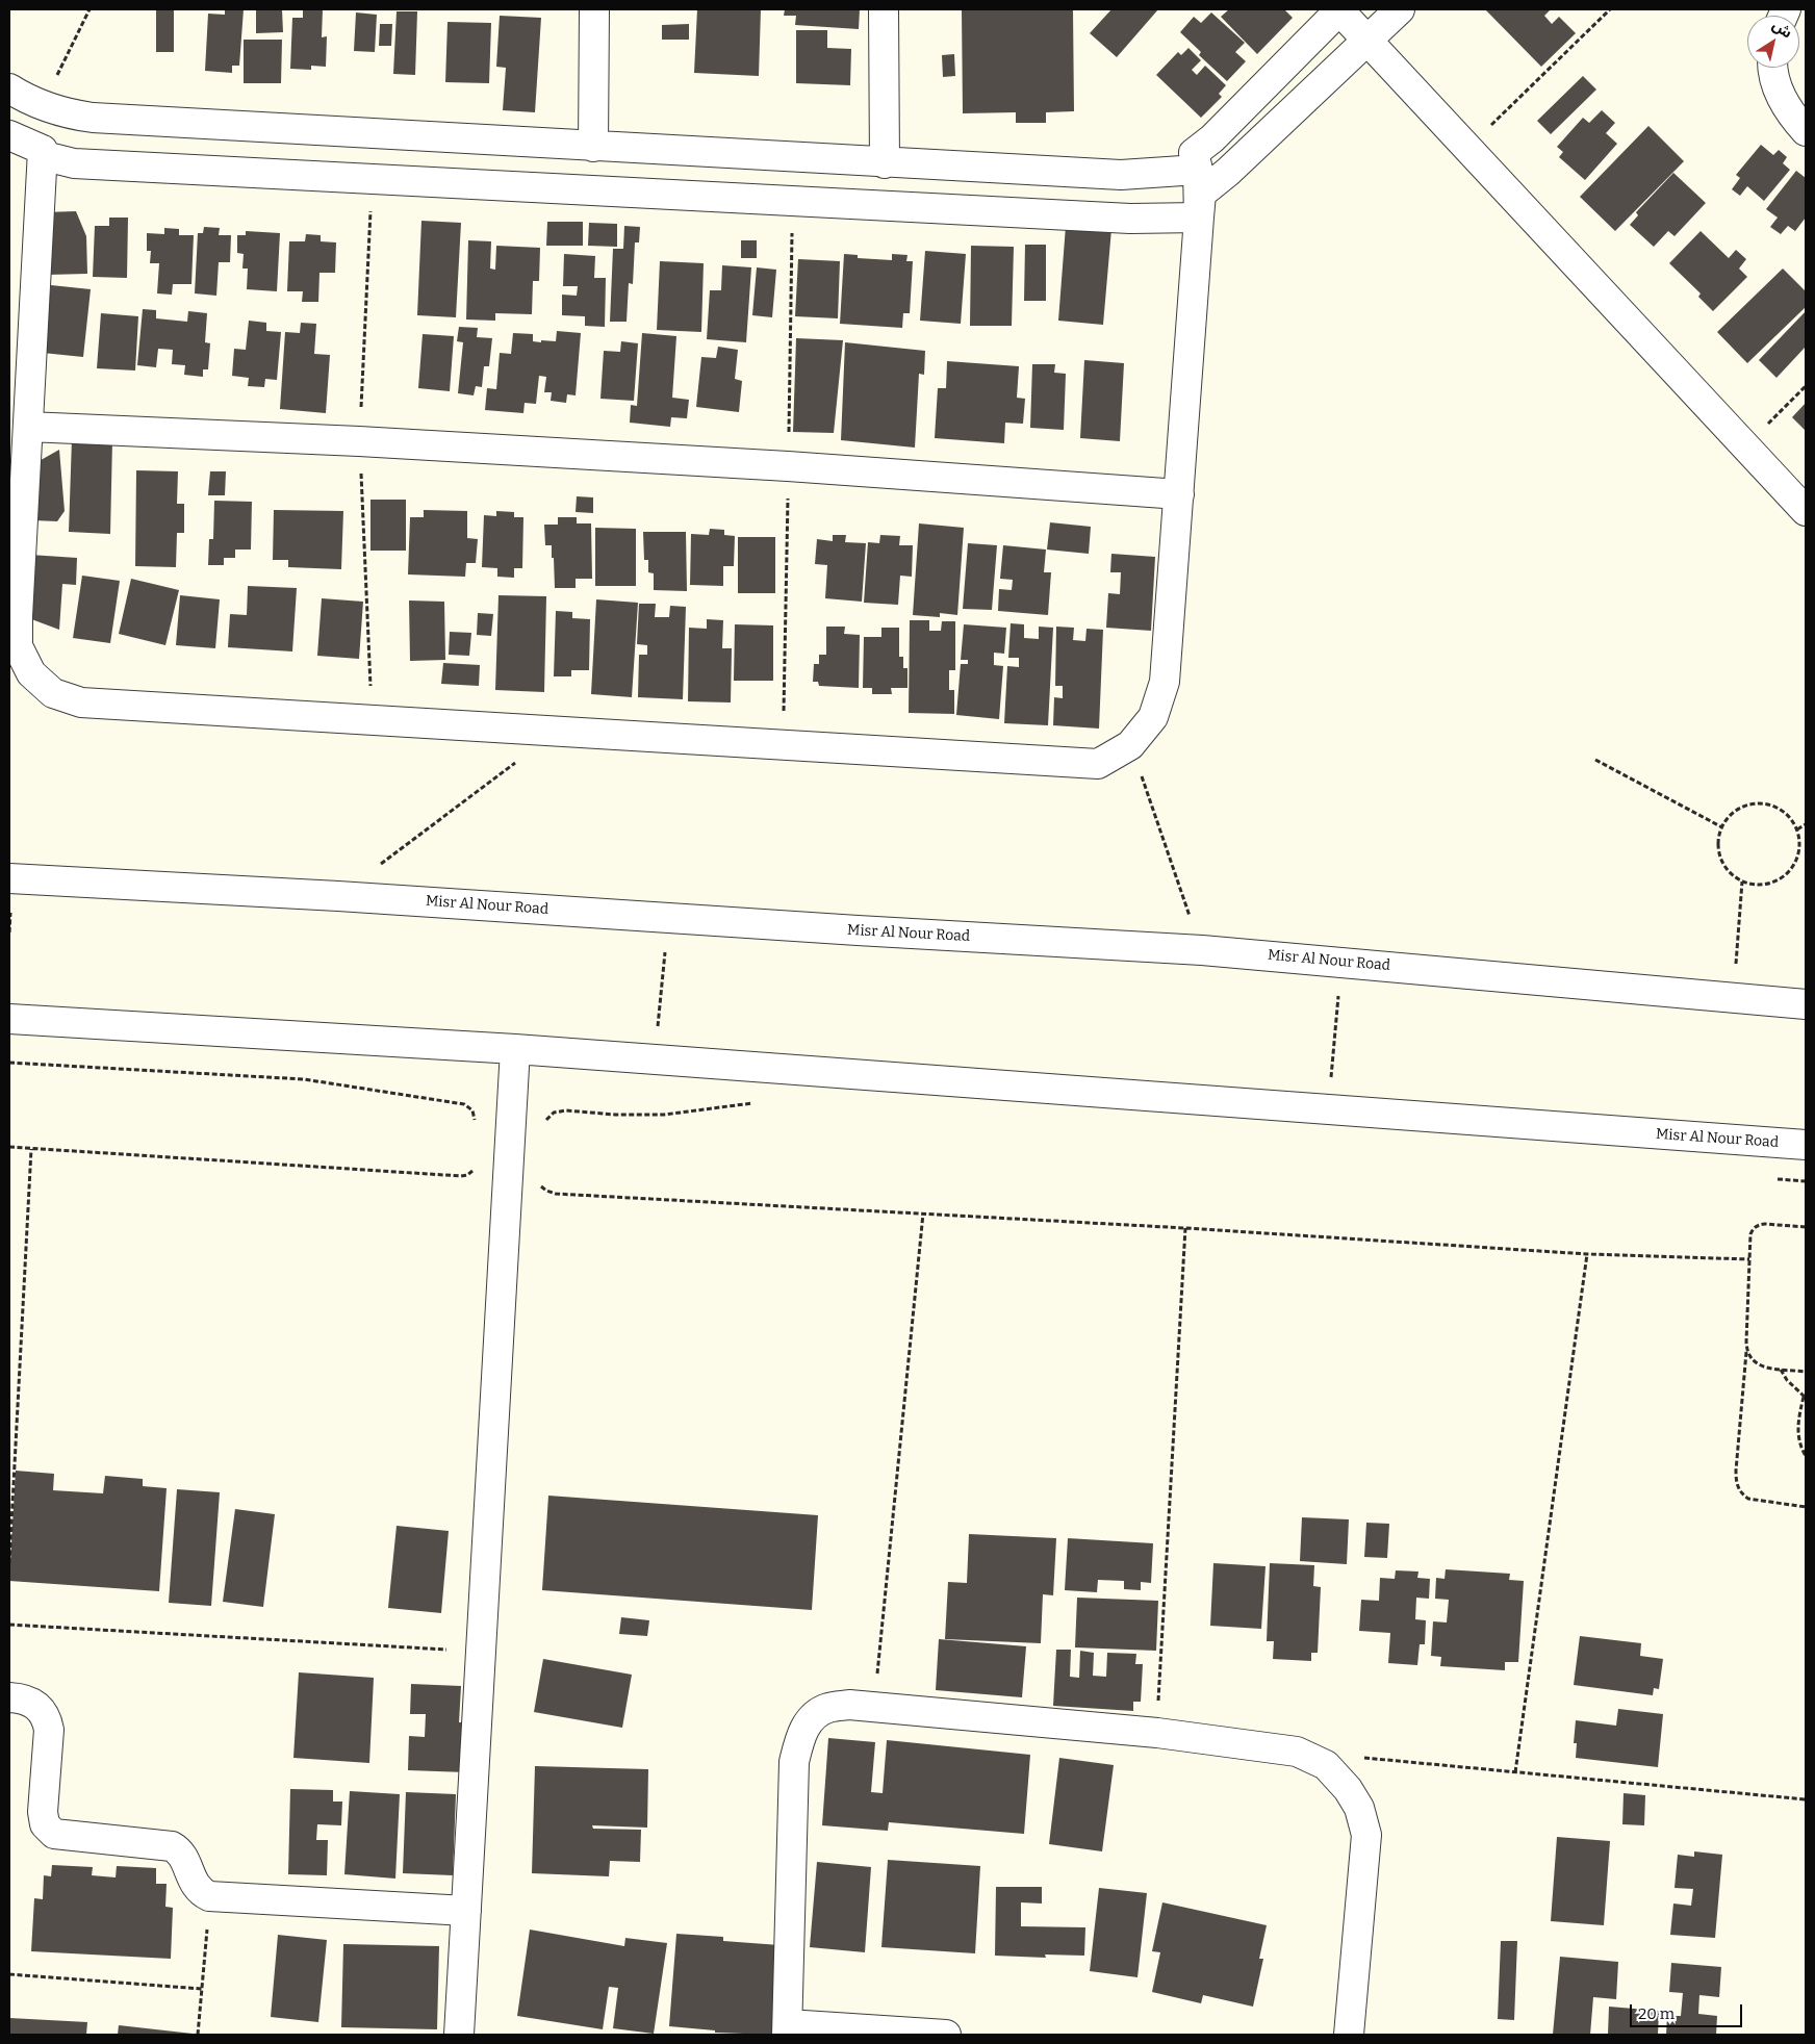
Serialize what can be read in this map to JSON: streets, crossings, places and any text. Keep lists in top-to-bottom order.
{
  "streets": {
    "street": ["Misr Al Nour Road"]
  },
  "scale_bar": "20 m",
  "north": "top right"
}
